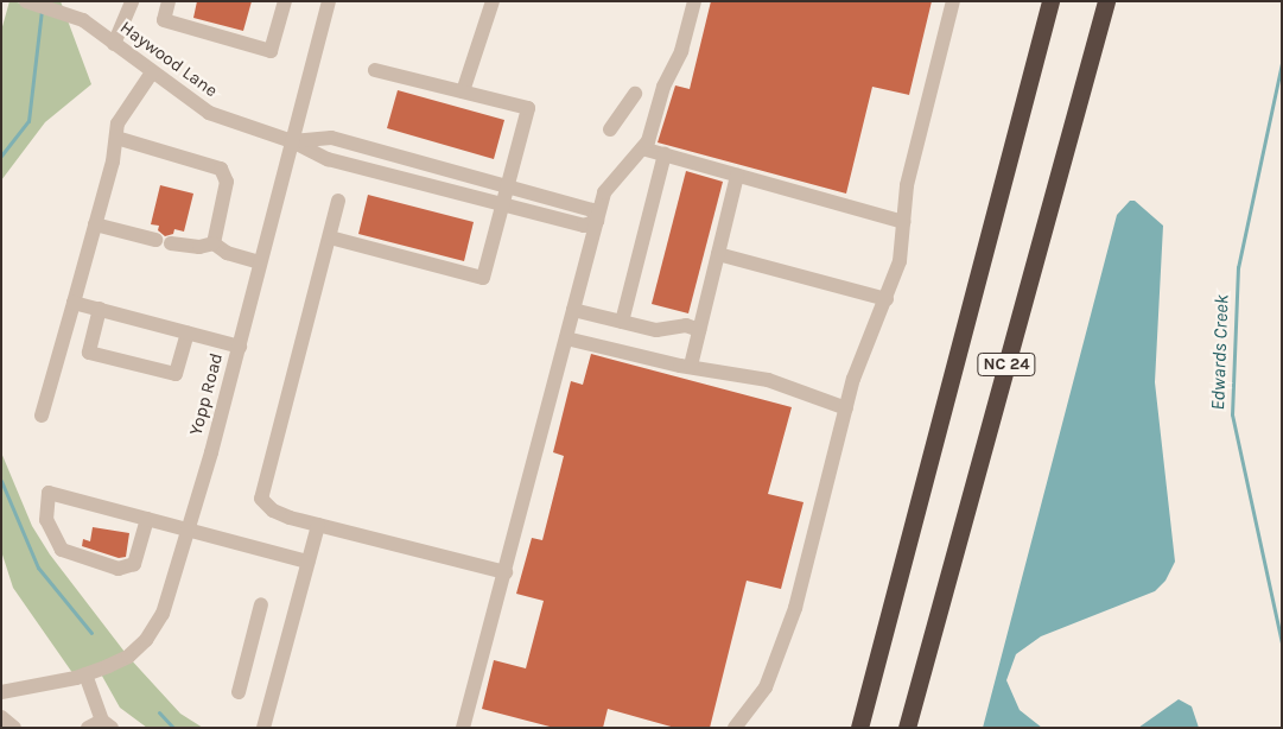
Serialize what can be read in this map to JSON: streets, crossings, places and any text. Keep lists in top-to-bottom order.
{
  "streets": {
    "highway": ["NC 24"],
    "street": ["Haywood Lane", "Yopp Road"]
  },
  "crossings": [
    ["Haywood Lane", "Yopp Road"]
  ],
  "water": ["Edwards Creek"]
}
